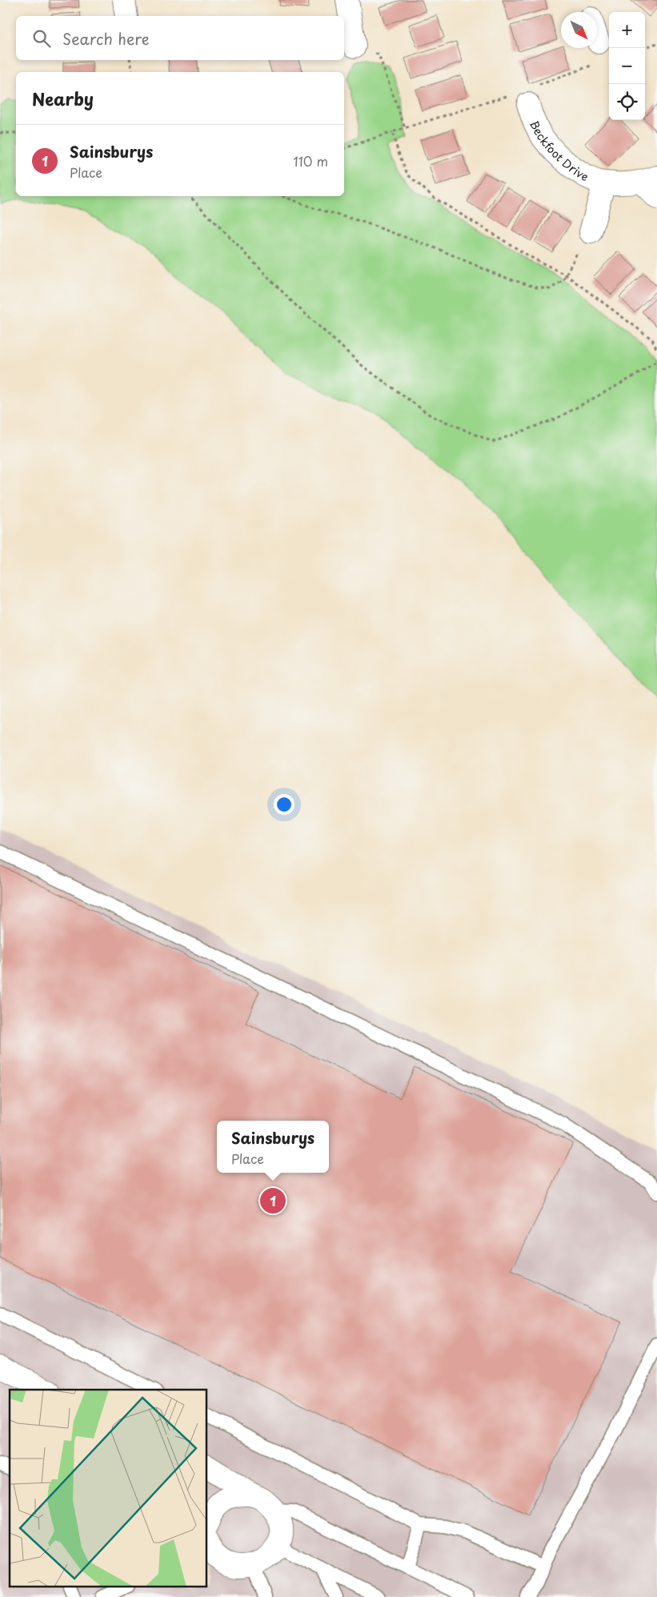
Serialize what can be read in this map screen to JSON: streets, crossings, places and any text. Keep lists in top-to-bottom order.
{
  "streets": {
    "street": ["Beckfoot Drive"]
  },
  "north": "bottom right",
  "page": {
    "map_buttons": ["+", "−"],
    "search": "Search here",
    "heading": "Nearby",
    "list": [
      {
        "mark": "1",
        "name": "Sainsburys",
        "note": "Place",
        "value": "110 m"
      }
    ],
    "popup": ["Sainsburys", "Place"],
    "pins": "1"
  }
}
